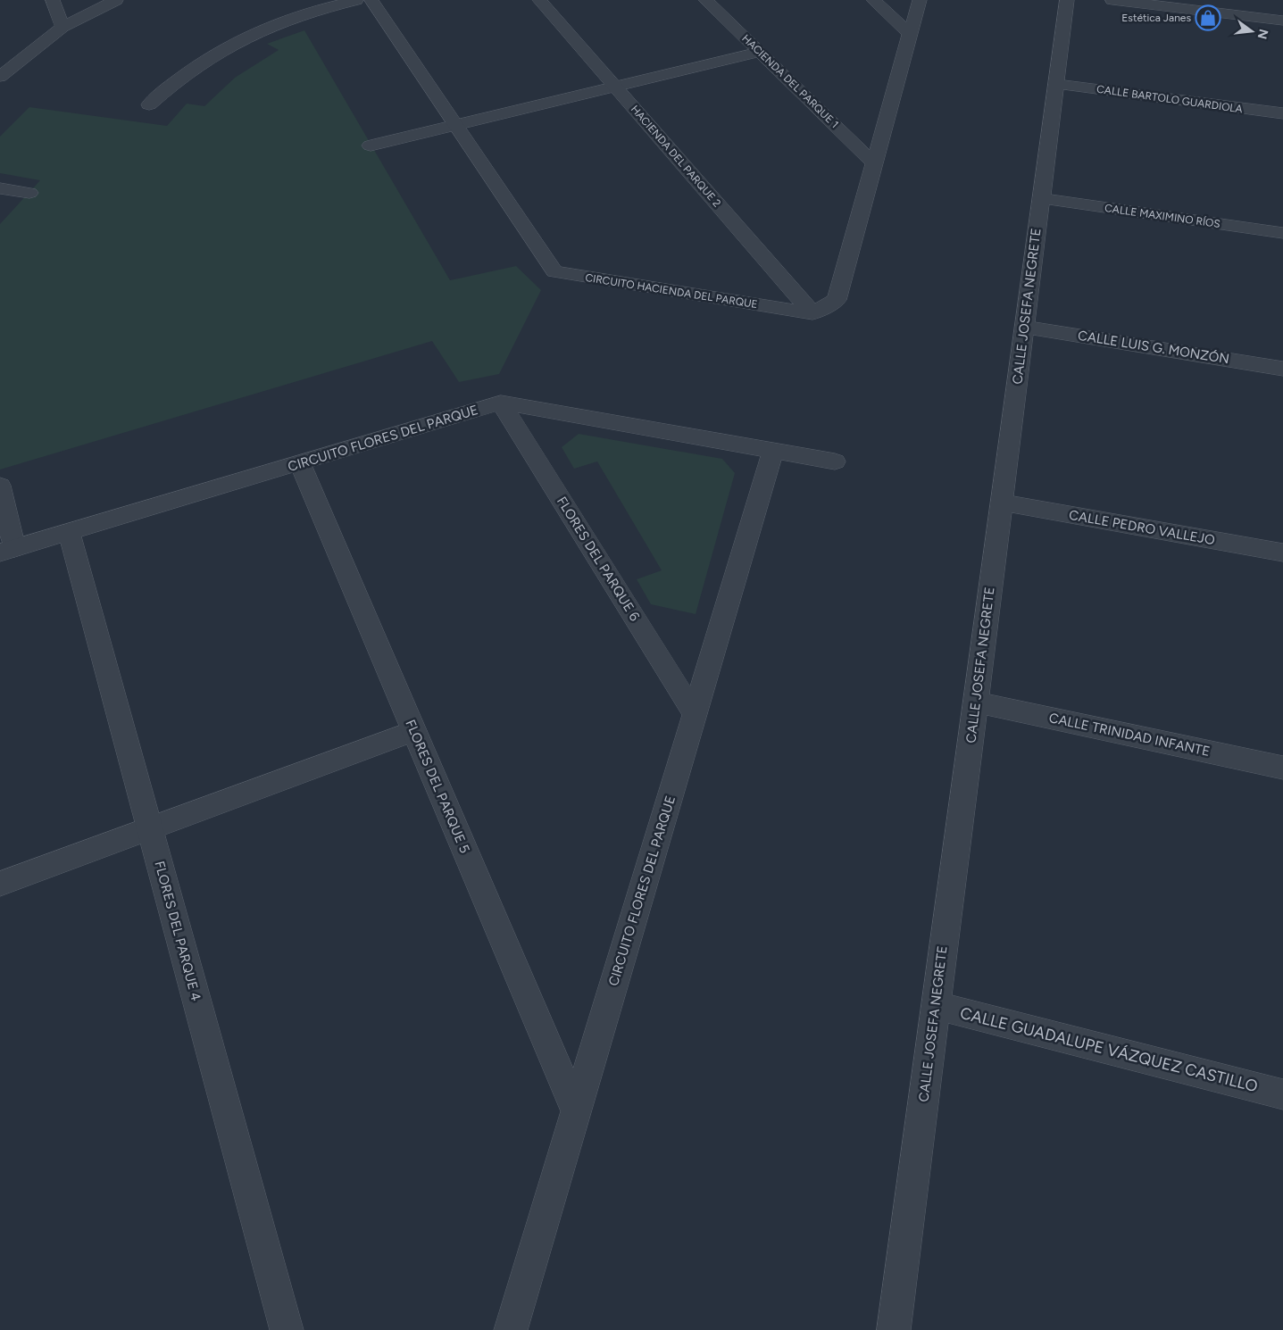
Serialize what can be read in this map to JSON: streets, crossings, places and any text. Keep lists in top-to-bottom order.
{
  "streets": {
    "street": [
      "HACIENDA DEL PARQUE 1",
      "CALLE BARTOLO GUARDIOLA",
      "HACIENDA DEL PARQUE 2",
      "CALLE MAXIMINO RÍOS",
      "CIRCUITO HACIENDA DEL PARQUE",
      "CALLE JOSEFA NEGRETE",
      "CALLE LUIS G. MONZÓN",
      "CIRCUITO FLORES DEL PARQUE",
      "CALLE PEDRO VALLEJO",
      "FLORES DEL PARQUE 6",
      "CALLE TRINIDAD INFANTE",
      "FLORES DEL PARQUE 5",
      "FLORES DEL PARQUE 4",
      "CALLE GUADALUPE VÁZQUEZ CASTILLO"
    ]
  },
  "crossings": [
    ["CALLE BARTOLO GUARDIOLA", "CALLE JOSEFA NEGRETE"],
    ["HACIENDA DEL PARQUE 2", "CIRCUITO HACIENDA DEL PARQUE"],
    ["CALLE MAXIMINO RÍOS", "CALLE JOSEFA NEGRETE"],
    ["CALLE JOSEFA NEGRETE", "CALLE LUIS G. MONZÓN"],
    ["CALLE JOSEFA NEGRETE", "CALLE PEDRO VALLEJO"],
    ["CALLE JOSEFA NEGRETE", "CALLE TRINIDAD INFANTE"],
    ["CALLE JOSEFA NEGRETE", "CALLE GUADALUPE VÁZQUEZ CASTILLO"],
    ["CIRCUITO FLORES DEL PARQUE", "FLORES DEL PARQUE 6"],
    ["CIRCUITO FLORES DEL PARQUE", "FLORES DEL PARQUE 5"],
    ["CIRCUITO FLORES DEL PARQUE", "FLORES DEL PARQUE 4"]
  ],
  "places": {
    "shop": ["Estética Janes"]
  },
  "north": "right"
}
